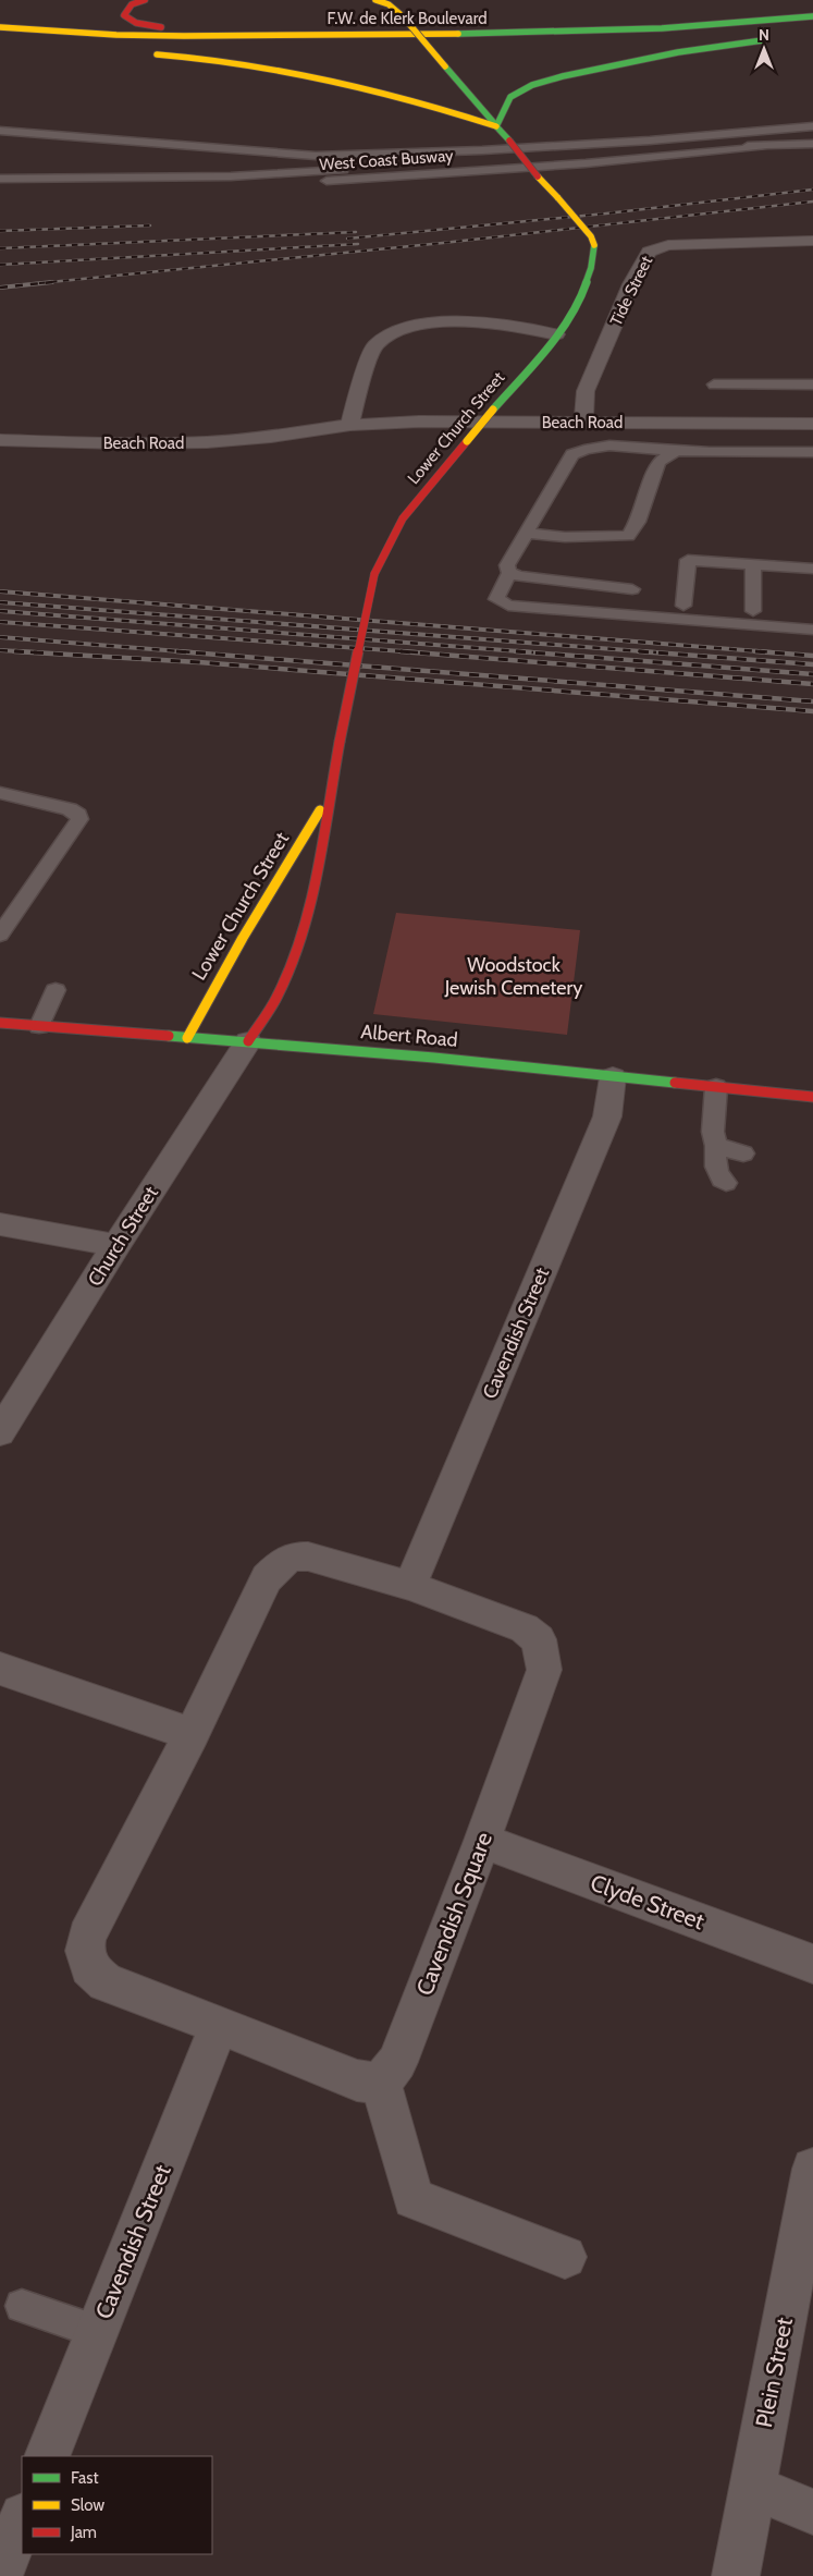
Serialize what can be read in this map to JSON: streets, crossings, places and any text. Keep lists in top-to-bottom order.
{
  "streets": {
    "main road": ["F.W. de Klerk Boulevard", "Lower Church Street", "Albert Road"],
    "street": [
      "Tide Street",
      "Beach Road",
      "Church Street",
      "Cavendish Street",
      "Clyde Street",
      "Cavendish Square",
      "Plein Street"
    ],
    "lane": ["West Coast Busway"]
  },
  "crossings": [
    ["Tide Street", "Beach Road"],
    ["Lower Church Street", "Albert Road"],
    ["Lower Church Street", "Church Street"],
    ["Albert Road", "Church Street"],
    ["Albert Road", "Cavendish Street"],
    ["Cavendish Street", "Cavendish Square"],
    ["Clyde Street", "Cavendish Square"]
  ],
  "parks": ["Woodstock Jewish Cemetery"],
  "legend": ["Fast", "Slow", "Jam"],
  "north": "top"
}
